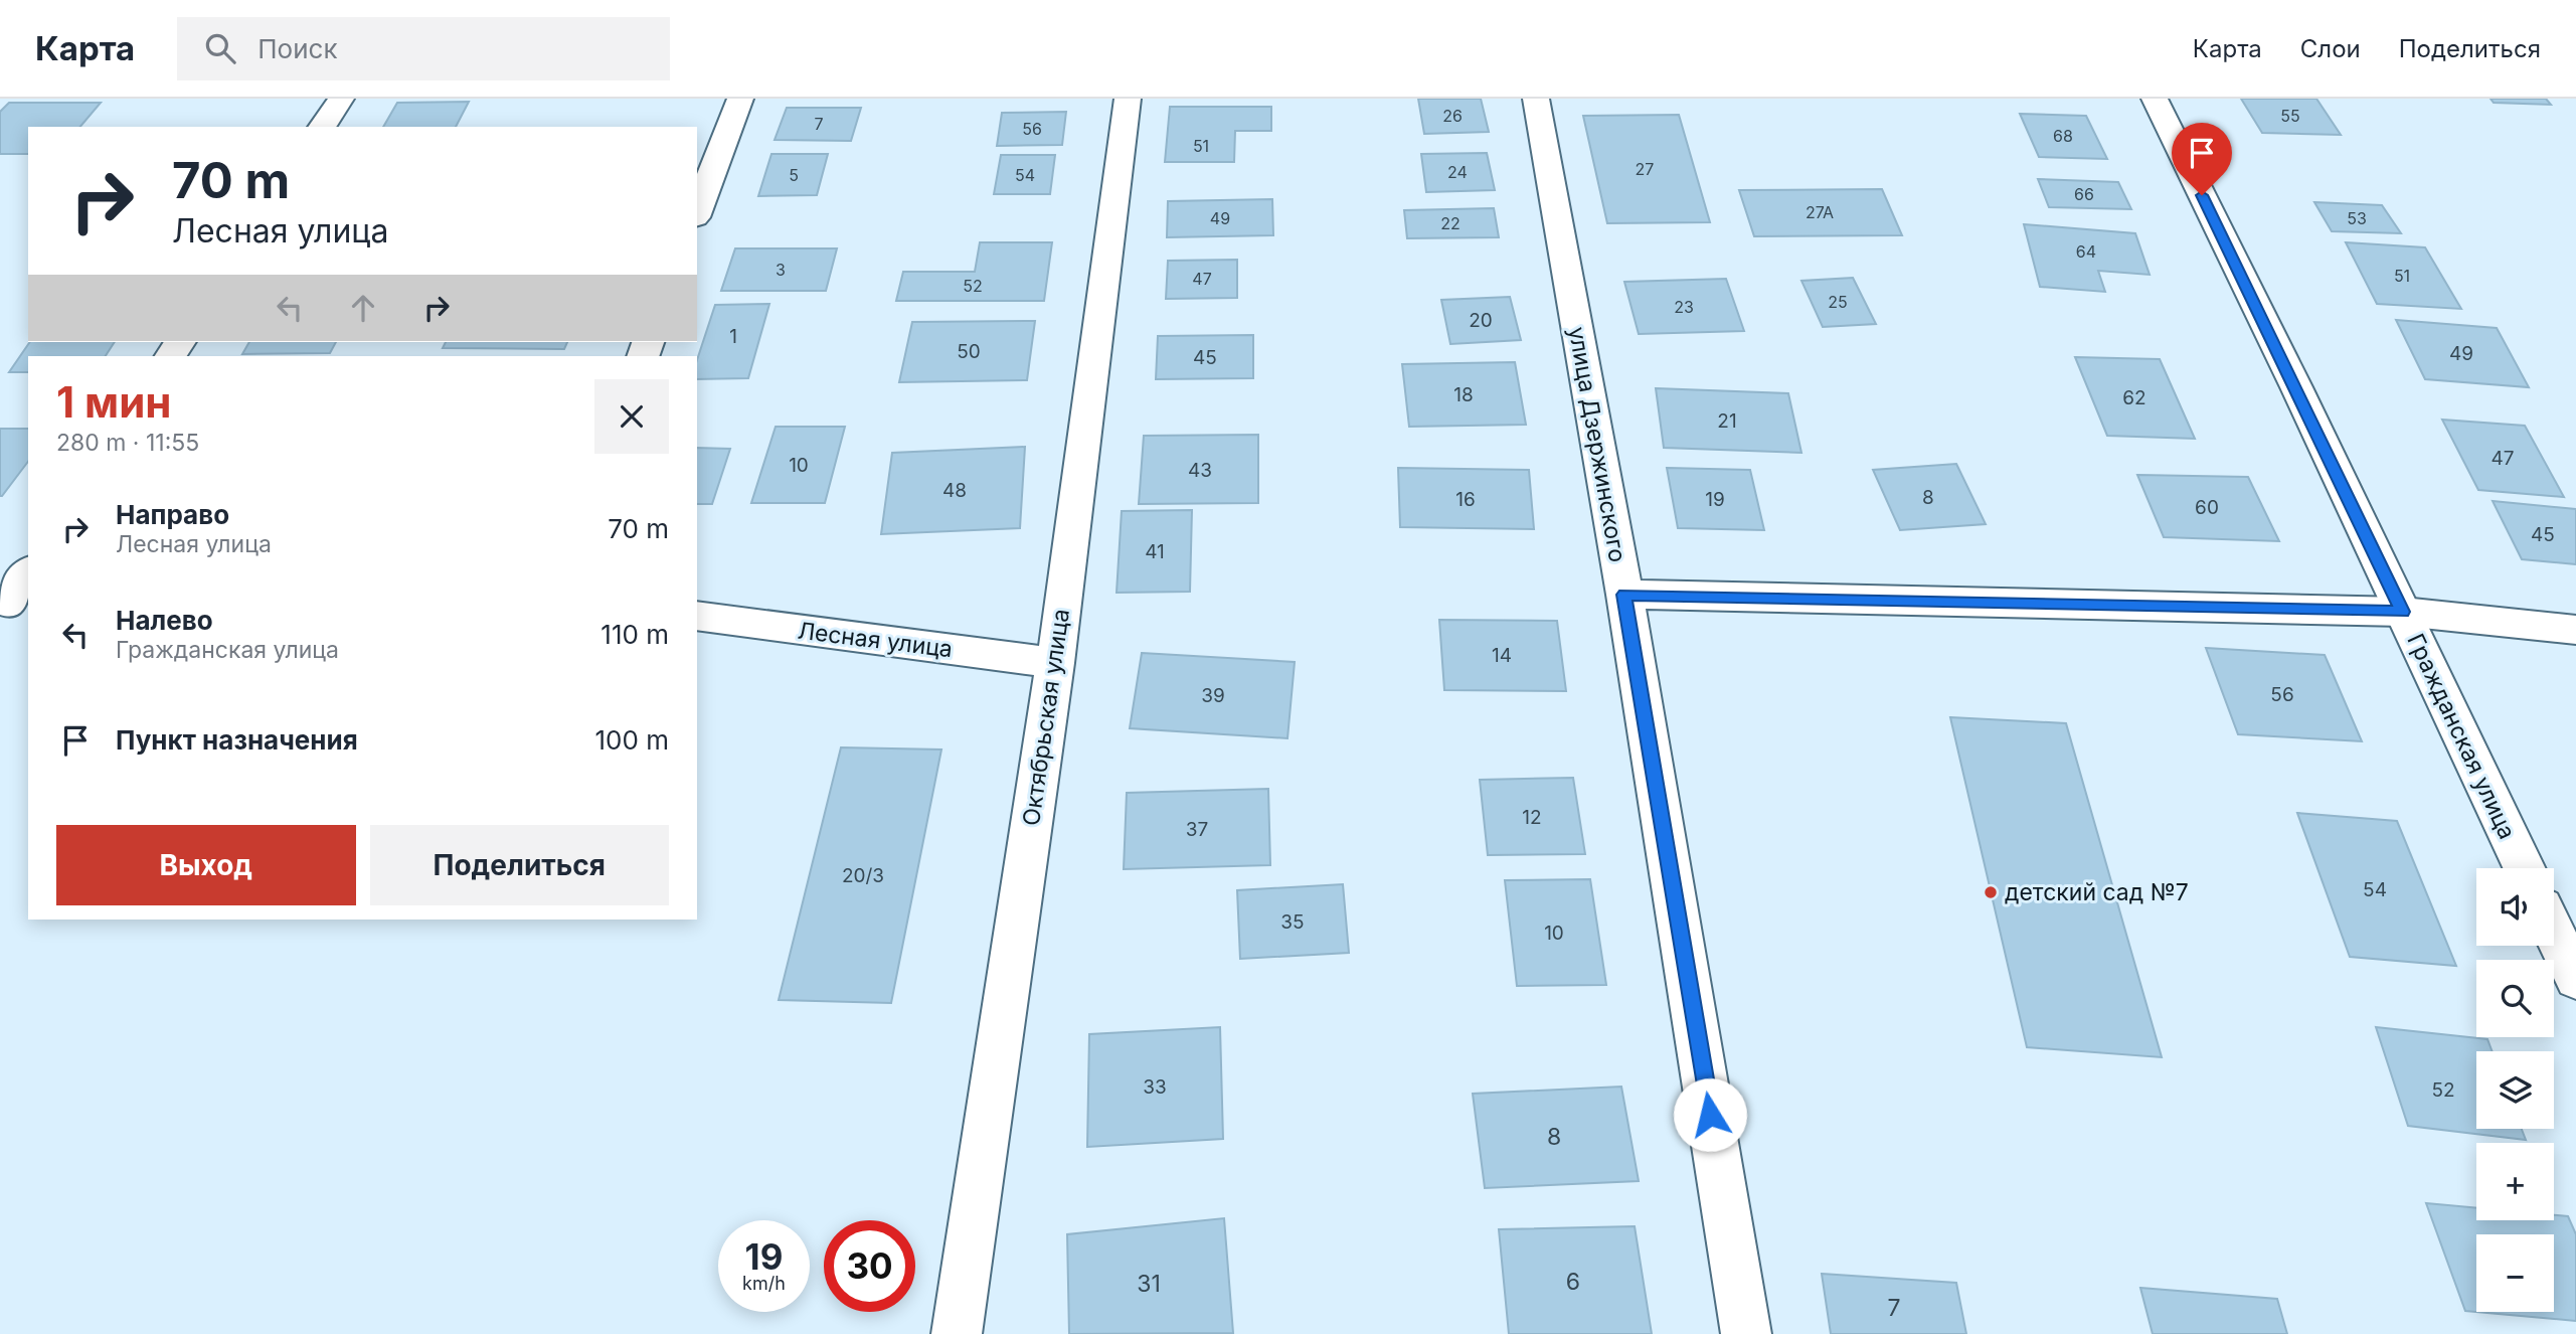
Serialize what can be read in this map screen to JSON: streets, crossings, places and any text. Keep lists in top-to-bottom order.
{
  "streets": {
    "street": [
      "улица Дзержинского",
      "Лесная улица",
      "Октябрьская улица",
      "Гражданская улица"
    ]
  },
  "crossings": [
    ["Лесная улица", "Октябрьская улица"]
  ],
  "places": ["детский сад №7"],
  "house_numbers": [
    "26",
    "55",
    "7",
    "56",
    "68",
    "51",
    "27",
    "24",
    "5",
    "54",
    "66",
    "27А",
    "49",
    "53",
    "22",
    "64",
    "3",
    "51",
    "47",
    "52",
    "25",
    "23",
    "20",
    "1",
    "50",
    "49",
    "45",
    "18",
    "62",
    "21",
    "47",
    "10",
    "43",
    "48",
    "8",
    "16",
    "19",
    "60",
    "45",
    "41",
    "14",
    "56",
    "39",
    "12",
    "37",
    "20/3",
    "54",
    "35",
    "10",
    "33",
    "52",
    "8",
    "6",
    "31",
    "7"
  ],
  "page": {
    "header": "Карта",
    "search": "Поиск",
    "nav": ["Карта", "Слои", "Поделиться"],
    "turn": ["70 m", "Лесная улица"],
    "heading": ["1 мин", "280 m · 11:55"],
    "list": [
      {
        "name": "Направо",
        "note": "Лесная улица",
        "value": "70 m"
      },
      {
        "name": "Налево",
        "note": "Гражданская улица",
        "value": "110 m"
      },
      {
        "name": "Пункт назначения",
        "value": "100 m"
      }
    ],
    "buttons": ["Выход", "Поделиться"],
    "map_buttons": ["+", "−"],
    "speed": "19 km/h",
    "limit": "30"
  }
}
